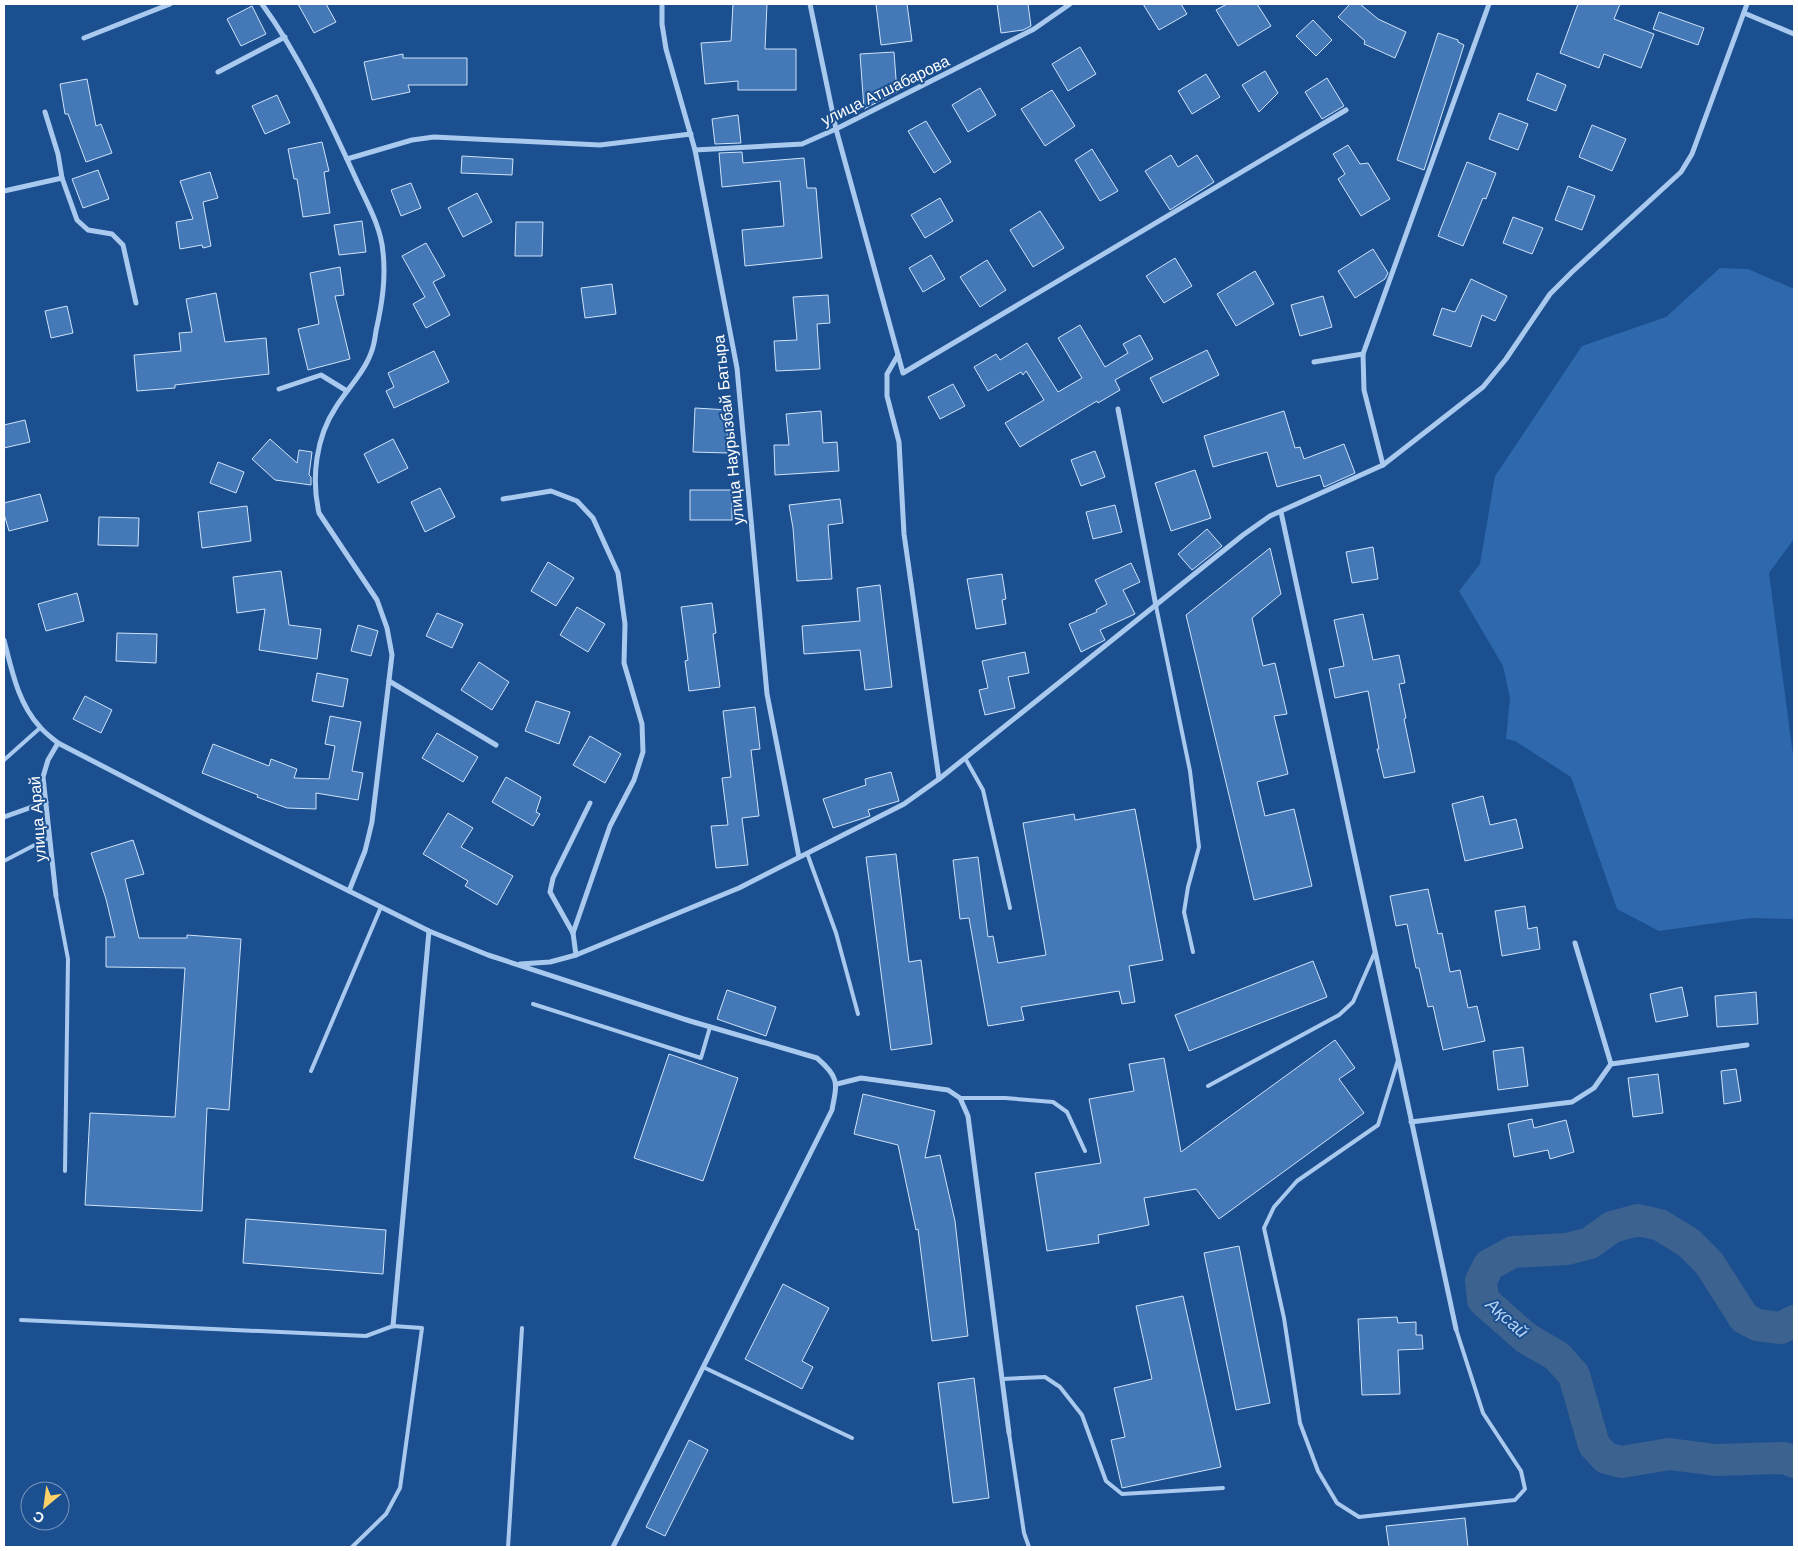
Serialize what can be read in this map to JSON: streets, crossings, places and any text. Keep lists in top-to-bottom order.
{
  "streets": {
    "street": ["улица Атшабарова", "улица Наурызбай Батыра", "улица Арай"]
  },
  "crossings": [
    ["улица Атшабарова", "улица Наурызбай Батыра"]
  ],
  "water": ["Ақсай"],
  "north": "bottom left"
}
